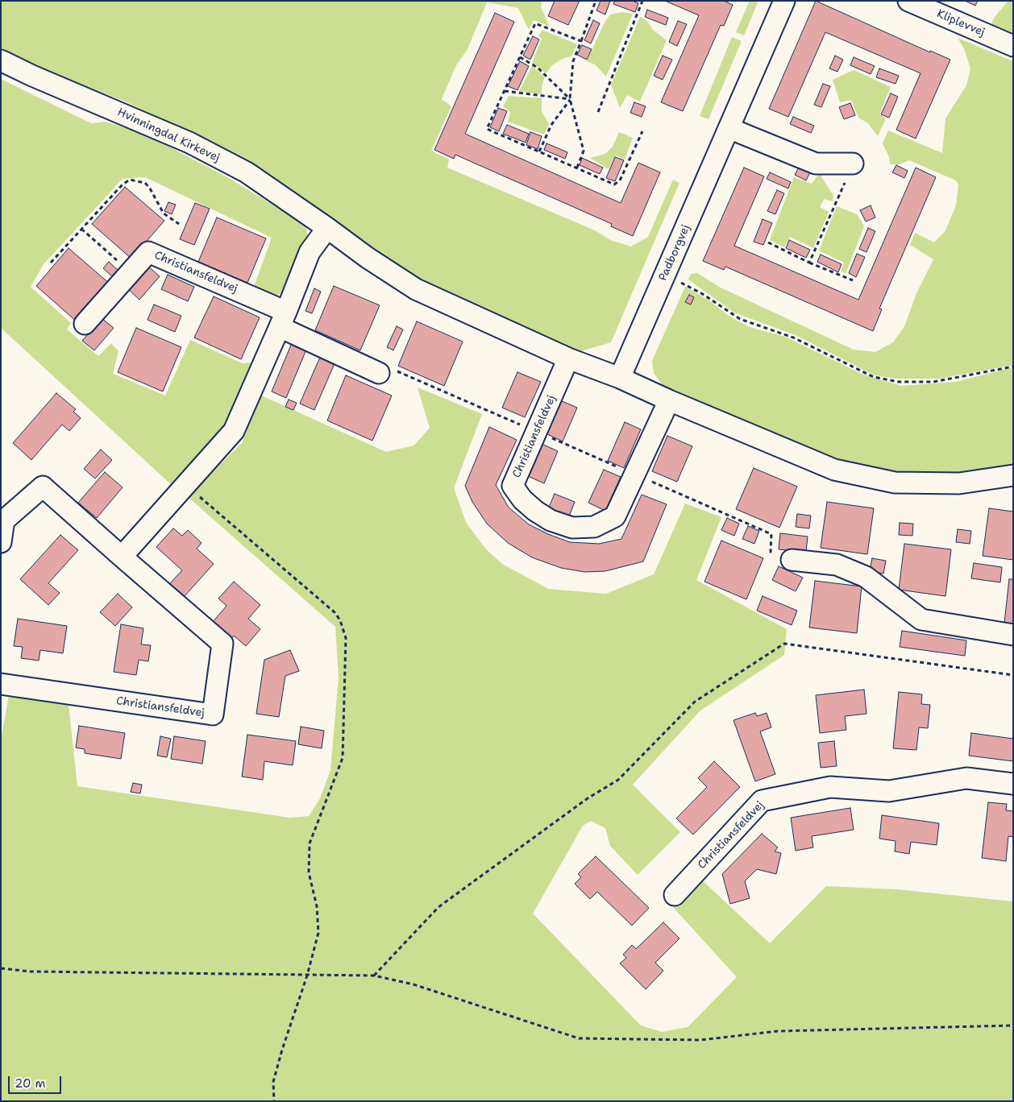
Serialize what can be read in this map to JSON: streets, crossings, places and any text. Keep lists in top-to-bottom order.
{
  "streets": {
    "street": [
      "Kliplevvej",
      "Hvinningdal Kirkevej",
      "Padborgvej",
      "Christiansfeldvej"
    ]
  },
  "scale_bar": "20 m"
}
